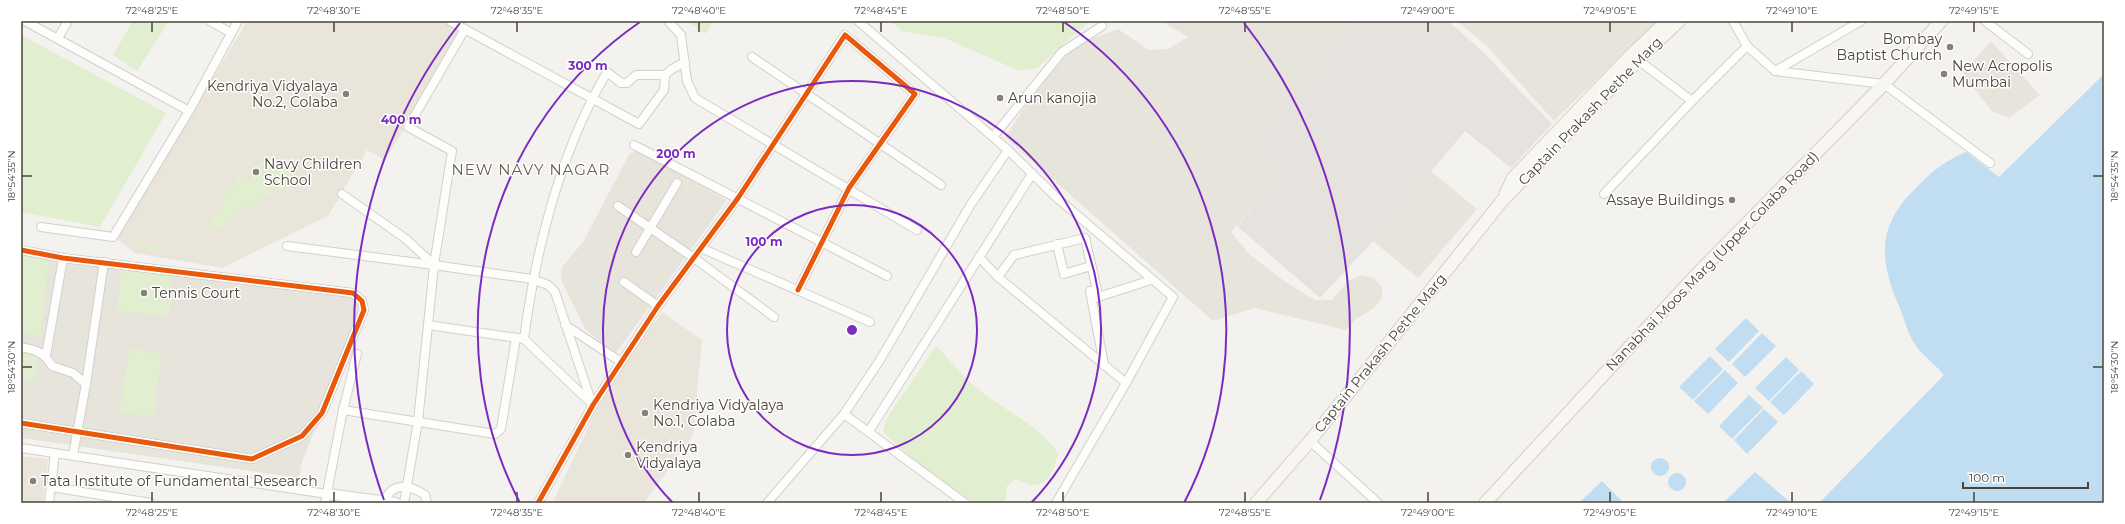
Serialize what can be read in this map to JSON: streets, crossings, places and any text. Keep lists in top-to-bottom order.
{
  "streets": {
    "main road": ["Captain Prakash Pethe Marg", "Nanabhai Moos Marg (Upper Colaba Road)"]
  },
  "districts": ["NEW NAVY NAGAR"],
  "places": [
    "Bombay Baptist Church",
    "New Acropolis Mumbai",
    "Kendriya Vidyalaya No.2, Colaba",
    "Arun kanojia",
    "Navy Children School",
    "Assaye Buildings",
    "Tennis Court",
    "Kendriya Vidyalaya No.1, Colaba",
    "Kendriya Vidyalaya",
    "Tata Institute of Fundamental Research"
  ],
  "scale_bar": "100 m",
  "coordinates": [
    "72°48'25\"E",
    "72°48'30\"E",
    "72°48'35\"E",
    "72°48'40\"E",
    "72°48'45\"E",
    "72°48'50\"E",
    "72°48'55\"E",
    "72°49'00\"E",
    "72°49'05\"E",
    "72°49'10\"E",
    "72°49'15\"E",
    "18°54'35\"N",
    "18°54'30\"N"
  ],
  "rings": [
    "300 m",
    "400 m",
    "200 m",
    "100 m"
  ]
}
